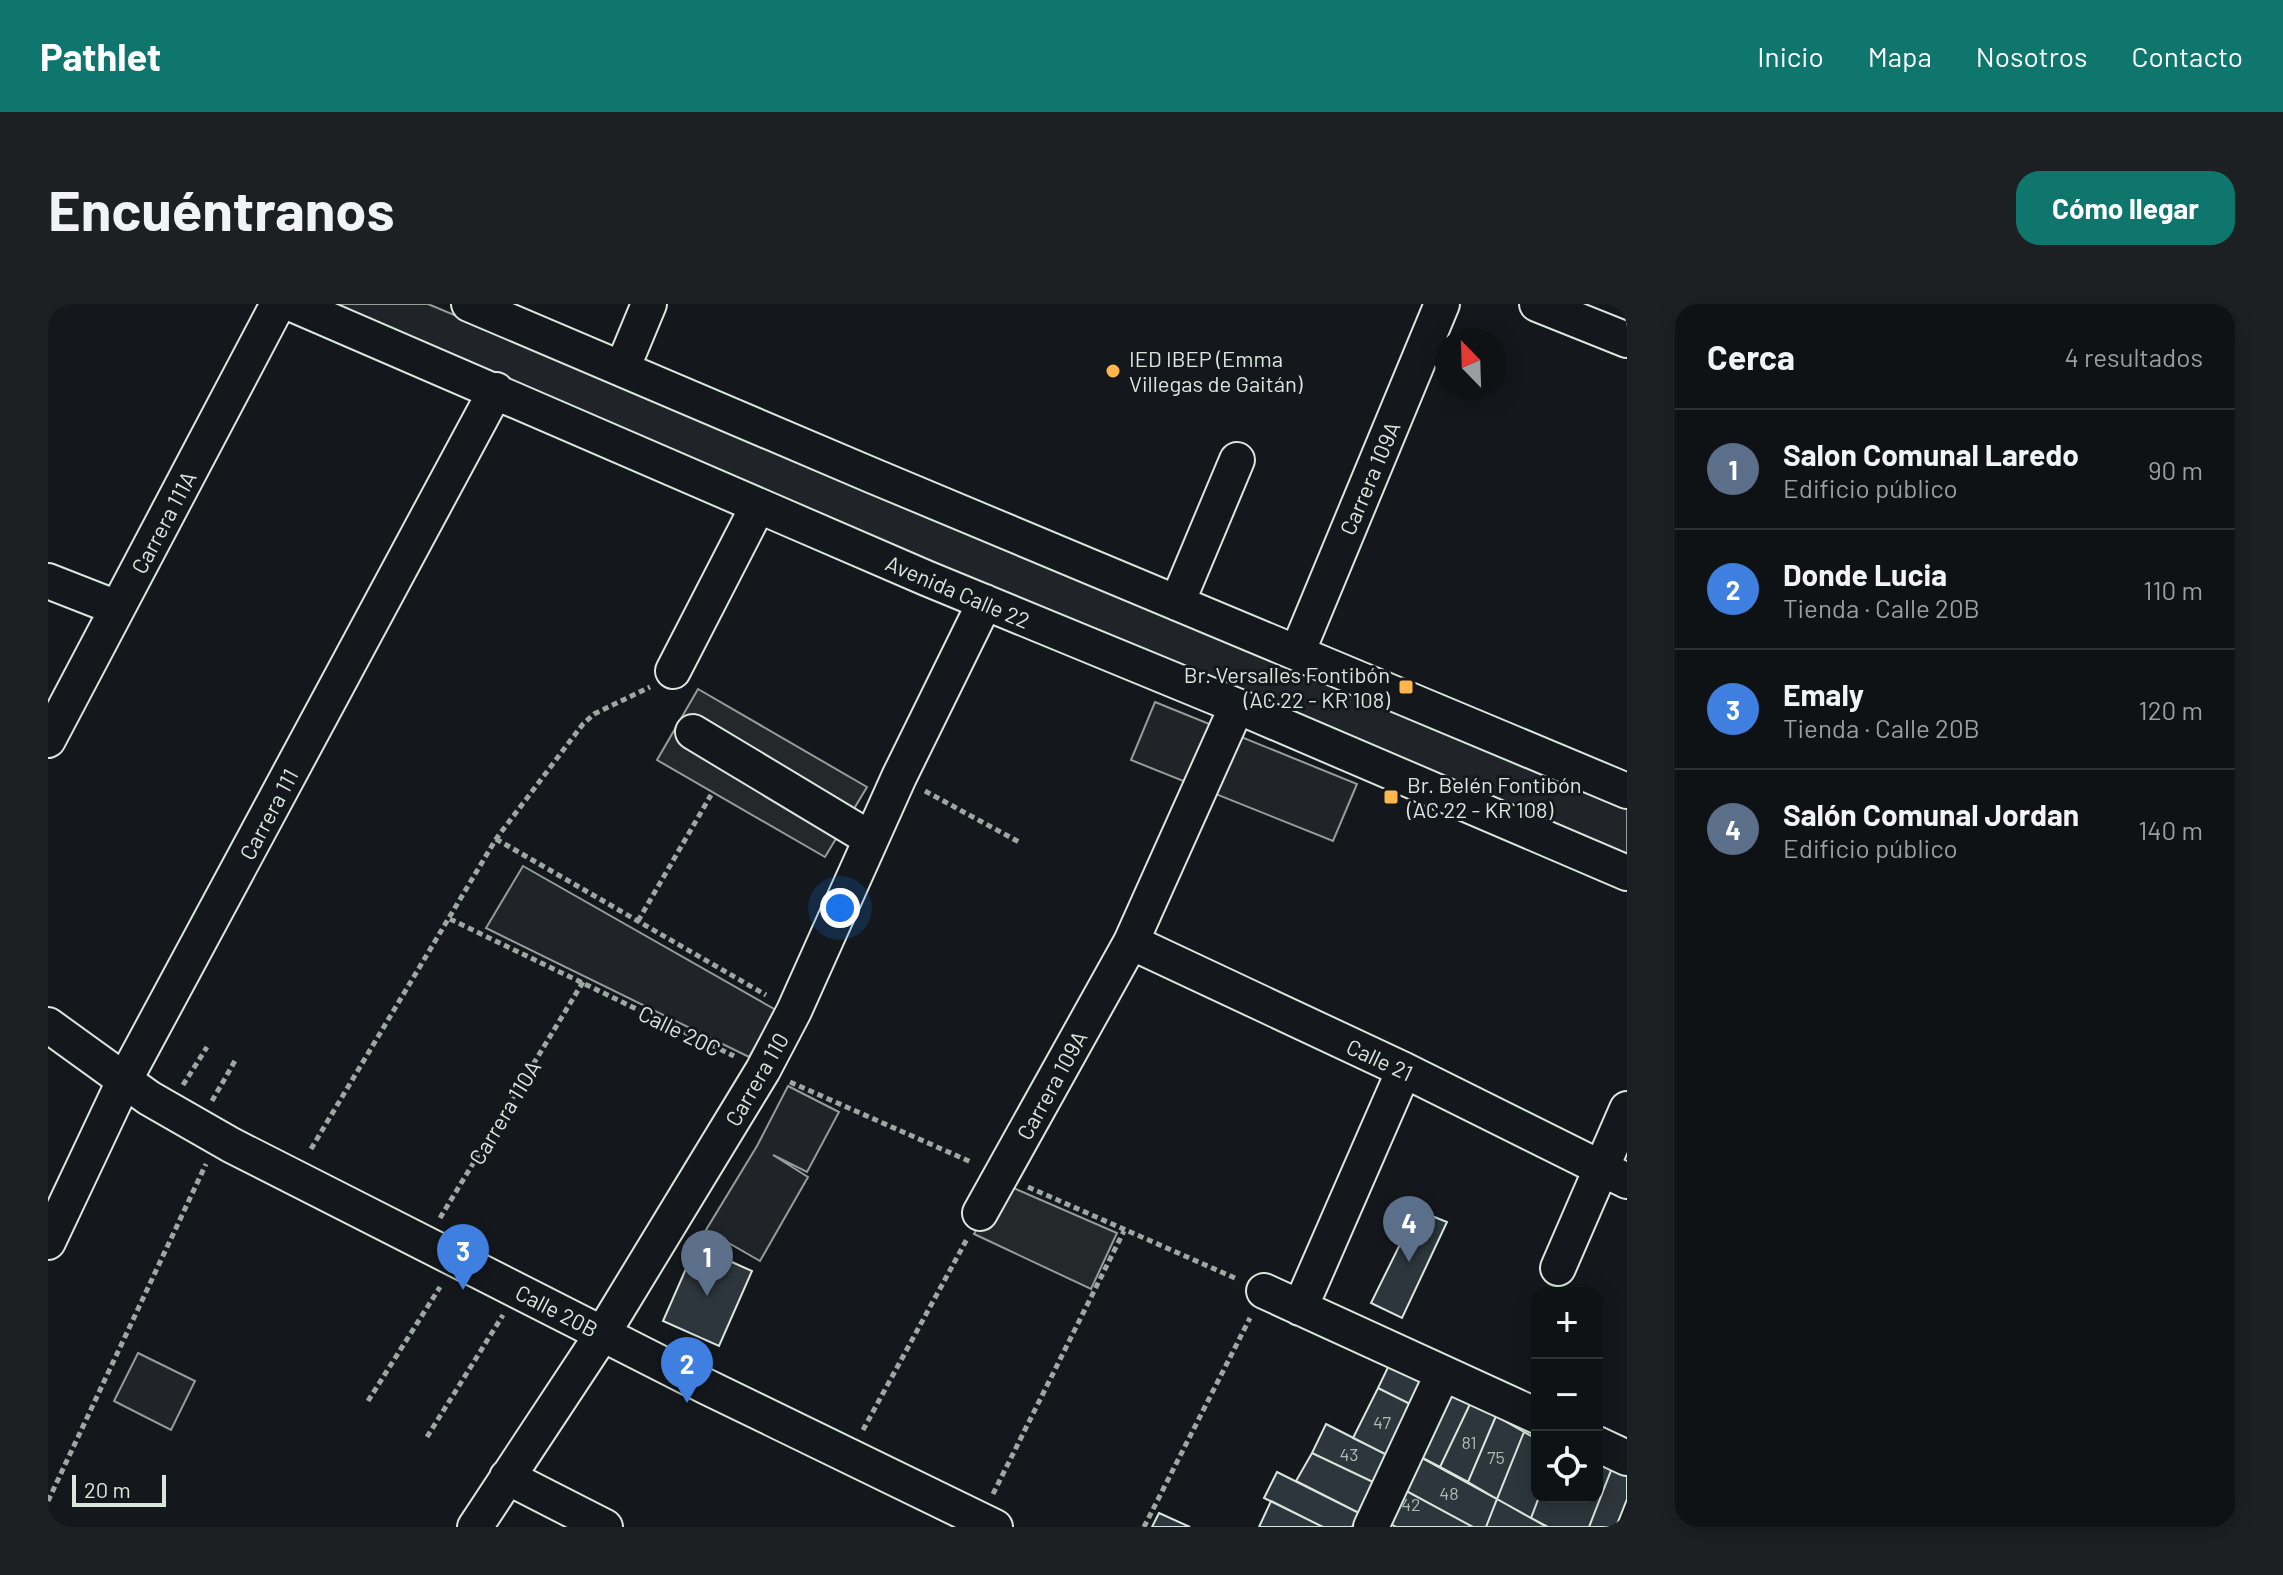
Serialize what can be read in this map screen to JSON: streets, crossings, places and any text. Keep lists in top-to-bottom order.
{
  "streets": {
    "street": [
      "Carrera 109A",
      "Carrera 111A",
      "Avenida Calle 22",
      "Carrera 111",
      "Calle 21",
      "Carrera 110",
      "Calle 20B"
    ],
    "path": ["Calle 20C", "Carrera 110A"]
  },
  "crossings": [
    ["Carrera 109A", "Avenida Calle 22"],
    ["Carrera 109A", "Calle 20C"],
    ["Carrera 109A", "Calle 21"],
    ["Avenida Calle 22", "Carrera 111"],
    ["Avenida Calle 22", "Carrera 110"],
    ["Carrera 111", "Calle 20B"],
    ["Calle 20C", "Carrera 110"],
    ["Calle 20C", "Carrera 110A"],
    ["Carrera 110", "Calle 20B"],
    ["Carrera 110A", "Calle 20B"]
  ],
  "places": {
    "other": ["IED IBEP (Emma Villegas de Gaitán)"],
    "transit": ["Br. Versalles Fontibón (AC 22 - KR 108)", "Br. Belén Fontibón (AC 22 - KR 108)"]
  },
  "house_numbers": [
    "47",
    "81",
    "43",
    "75",
    "48",
    "42"
  ],
  "scale_bar": "20 m",
  "north": "top left",
  "page": {
    "header": "Pathlet",
    "nav": [
      "Inicio",
      "Mapa",
      "Nosotros",
      "Contacto"
    ],
    "buttons": "Cómo llegar",
    "title": "Encuéntranos",
    "heading": ["Cerca", "4 resultados"],
    "list": [
      {
        "mark": "1",
        "name": "Salon Comunal Laredo",
        "note": "Edificio público",
        "value": "90 m"
      },
      {
        "mark": "2",
        "name": "Donde Lucia",
        "note": "Tienda · Calle 20B",
        "value": "110 m"
      },
      {
        "mark": "3",
        "name": "Emaly",
        "note": "Tienda · Calle 20B",
        "value": "120 m"
      },
      {
        "mark": "4",
        "name": "Salón Comunal Jordan",
        "note": "Edificio público",
        "value": "140 m"
      }
    ],
    "pins": [
      "4",
      "3",
      "1",
      "2"
    ],
    "map_buttons": ["+", "−"],
    "scale": "20 m"
  }
}
